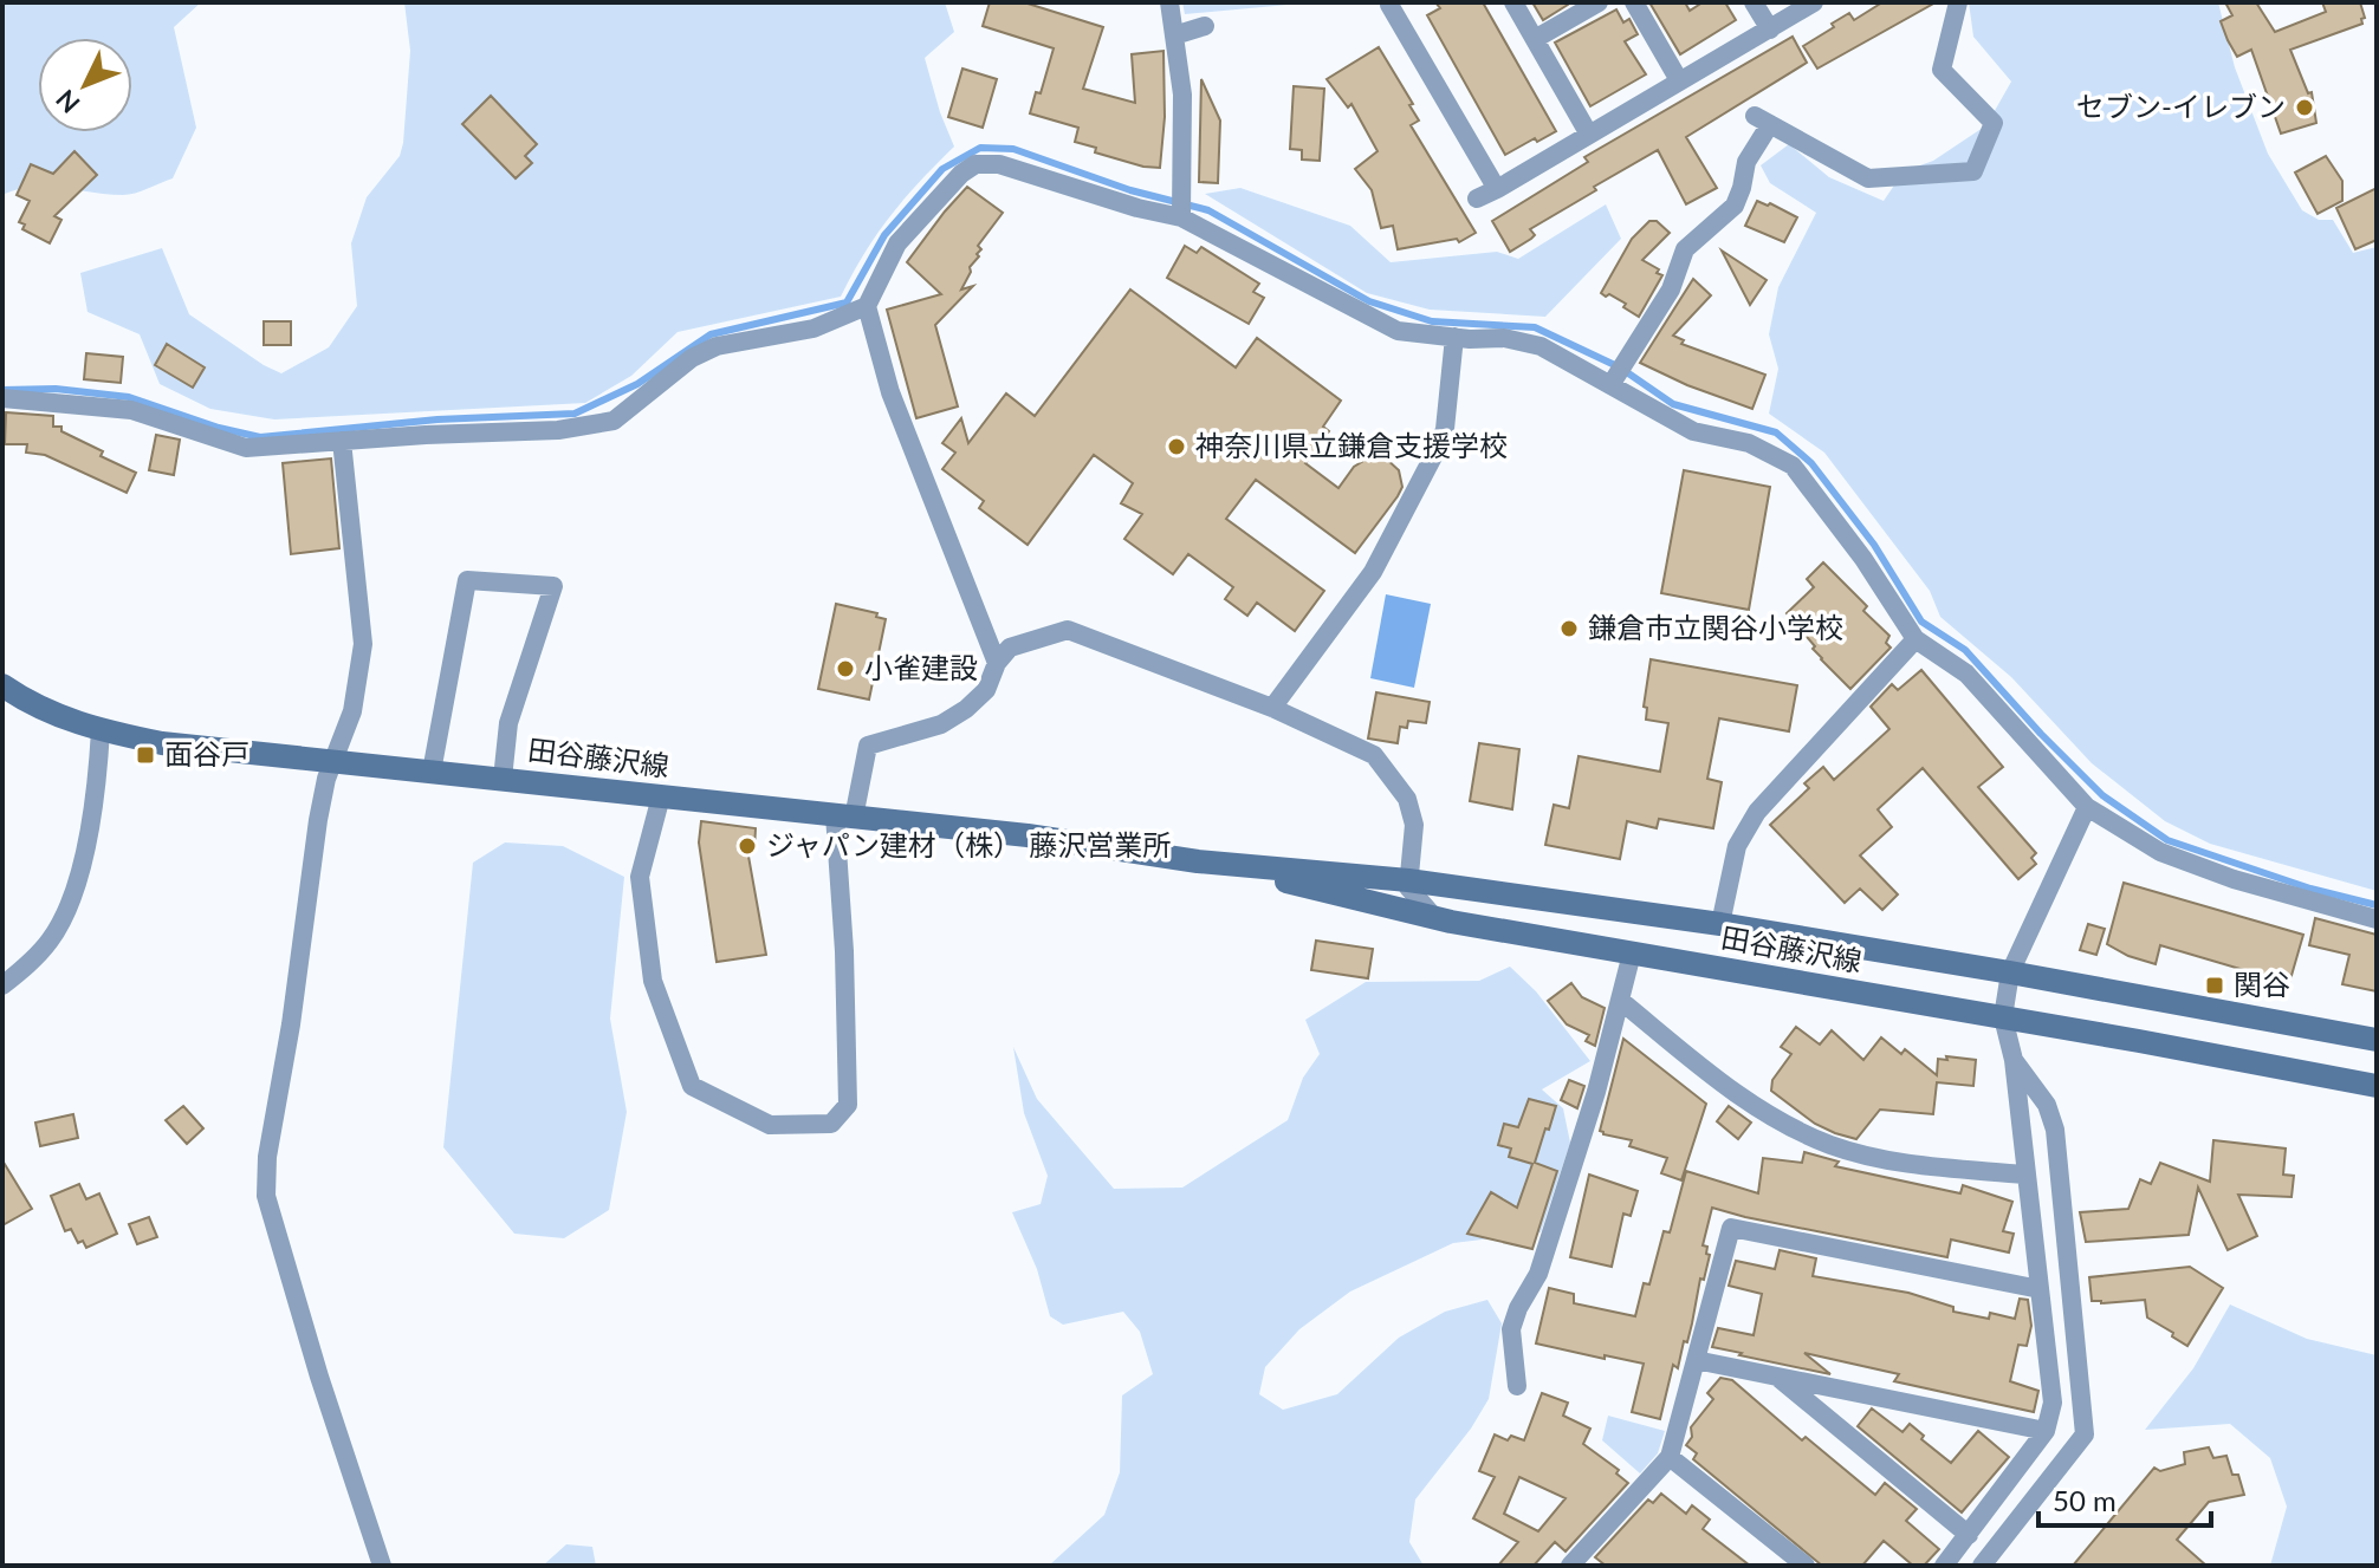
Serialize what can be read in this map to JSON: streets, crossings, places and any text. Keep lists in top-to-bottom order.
{
  "streets": {
    "main road": ["田谷藤沢線"]
  },
  "places": {
    "other": [
      "セブン-イレブン",
      "神奈川県立鎌倉支援学校",
      "鎌倉市立関谷小学校",
      "小雀建設",
      "ジャパン建材（株） 藤沢営業所"
    ],
    "transit": ["面谷戸", "関谷"]
  },
  "scale_bar": "50 m",
  "north": "bottom left"
}
